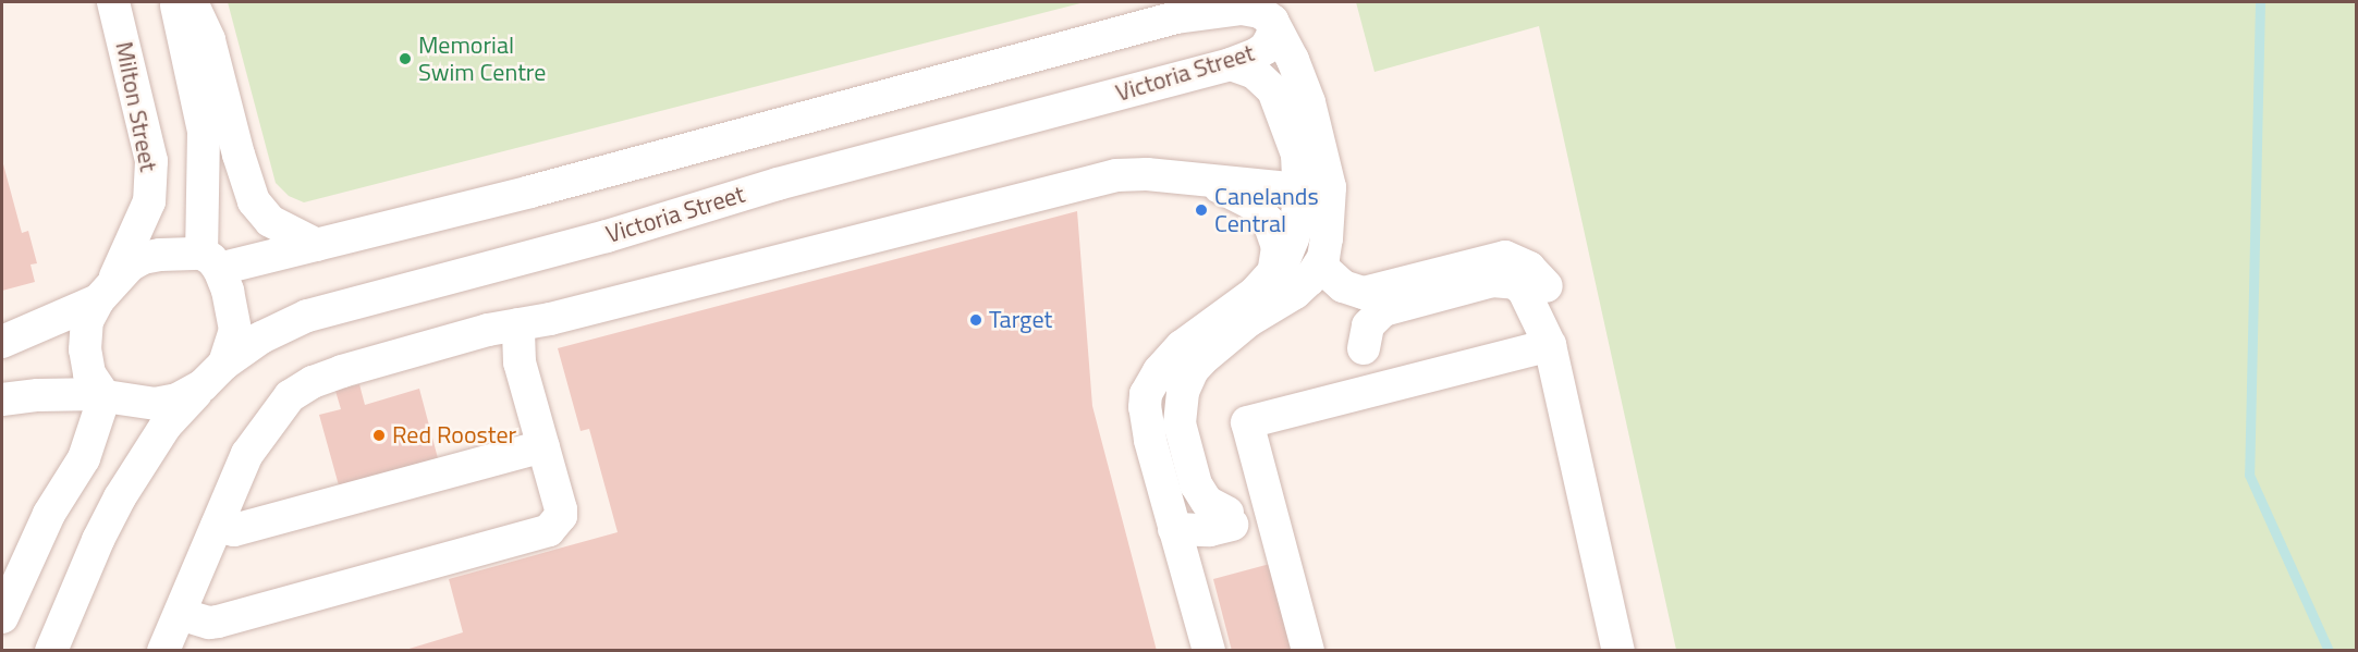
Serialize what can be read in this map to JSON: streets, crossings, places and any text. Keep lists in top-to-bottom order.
{
  "streets": {
    "street": ["Victoria Street", "Milton Street"]
  },
  "crossings": [
    ["Victoria Street", "Milton Street"]
  ],
  "places": [
    "Memorial Swim Centre",
    "Canelands Central",
    "Target",
    "Red Rooster"
  ]
}
